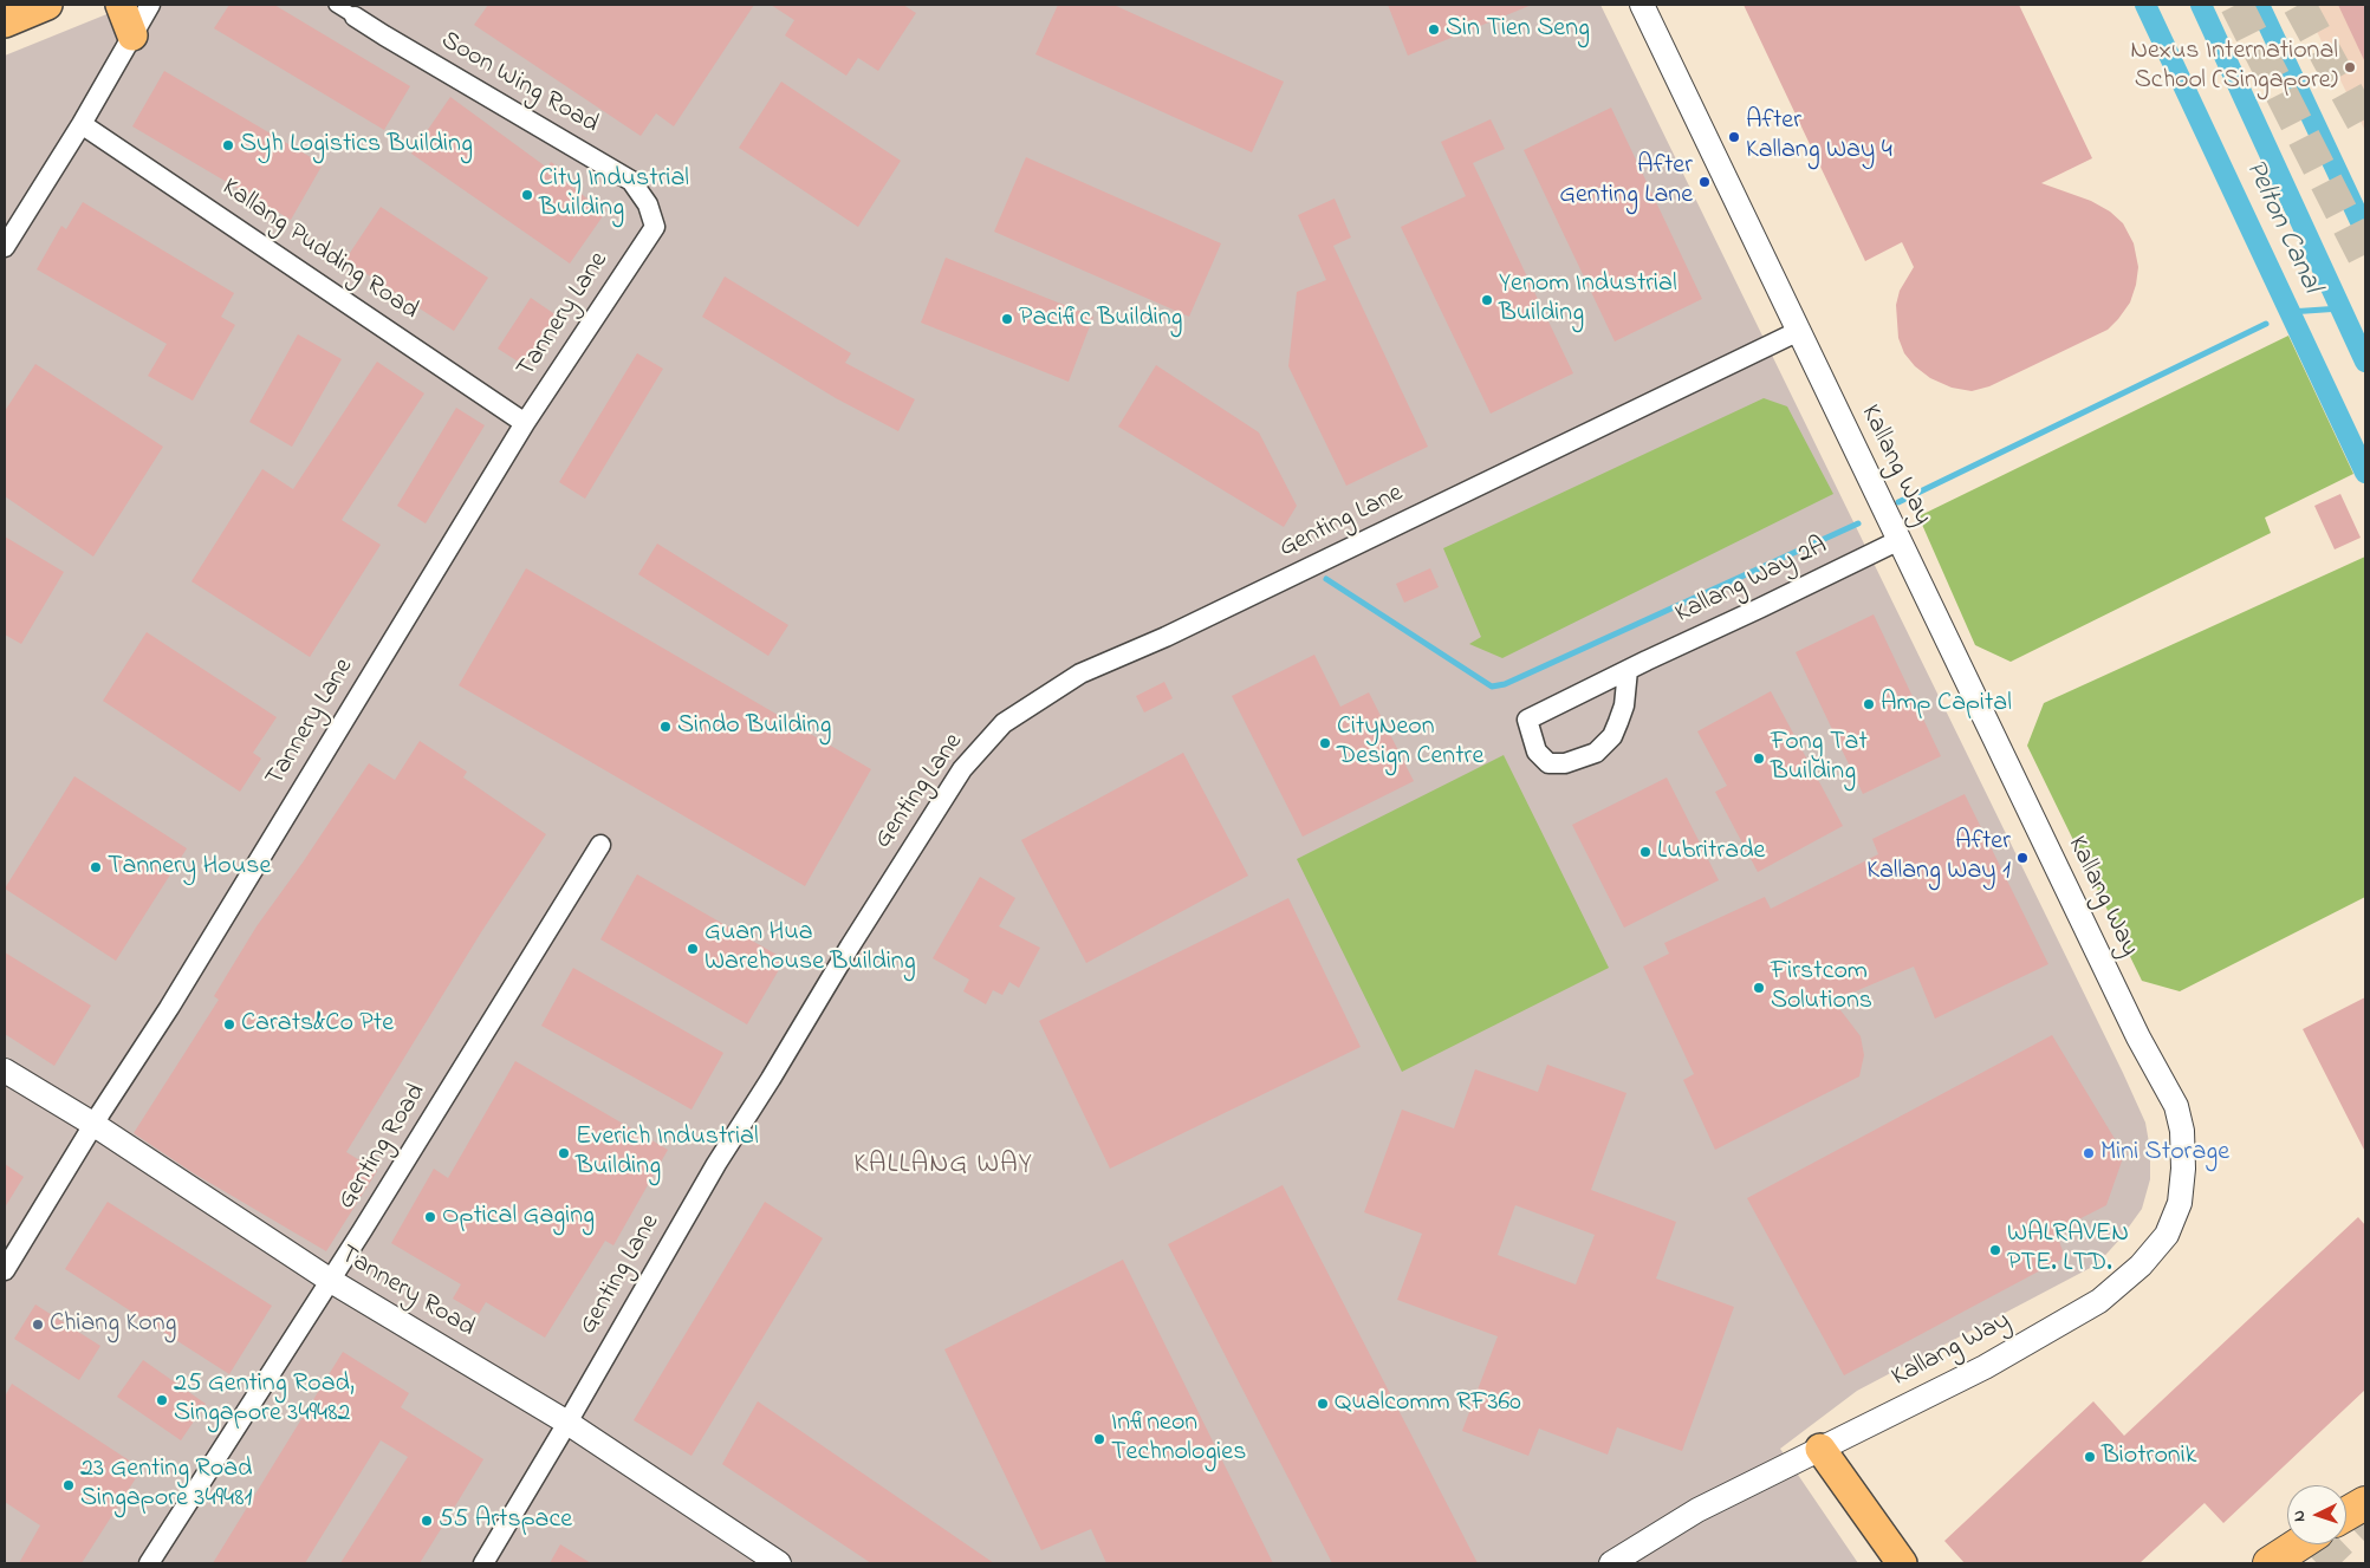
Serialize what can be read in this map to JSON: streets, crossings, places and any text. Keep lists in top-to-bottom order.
{
  "streets": {
    "street": [
      "Soon Wing Road",
      "Kallang Pudding Road",
      "Tannery Lane",
      "Kallang Way",
      "Genting Lane",
      "Kallang Way 2A",
      "Genting Road",
      "Tannery Road"
    ]
  },
  "crossings": [
    ["Soon Wing Road", "Tannery Lane"],
    ["Kallang Pudding Road", "Tannery Lane"],
    ["Tannery Lane", "Tannery Road"],
    ["Kallang Way", "Genting Lane"],
    ["Kallang Way", "Kallang Way 2A"],
    ["Genting Lane", "Tannery Road"],
    ["Genting Road", "Tannery Road"]
  ],
  "districts": ["KALLANG WAY"],
  "water": ["Pelton Canal"],
  "places": [
    "Sin Tien Seng",
    "Nexus International School (Singapore)",
    "After Kallang Way 4",
    "Syh Logistics Building",
    "After Genting Lane",
    "City Industrial Building",
    "Yenom Industrial Building",
    "Pacific Building",
    "Amp Capital",
    "Sindo Building",
    "CityNeon Design Centre",
    "Fong Tat Building",
    "Lubritrade",
    "After Kallang Way 1",
    "Tannery House",
    "Guan Hua Warehouse Building",
    "Firstcom Solutions",
    "Carats&Co Pte",
    "Everich Industrial Building",
    "Mini Storage",
    "Optical Gaging",
    "WALRAVEN PTE. LTD.",
    "Chiang Kong",
    "25 Genting Road, Singapore 349482",
    "Qualcomm RF360",
    "Infineon Technologies",
    "Biotronik",
    "23 Genting Road Singapore 349481",
    "55 Artspace"
  ],
  "north": "left"
}
